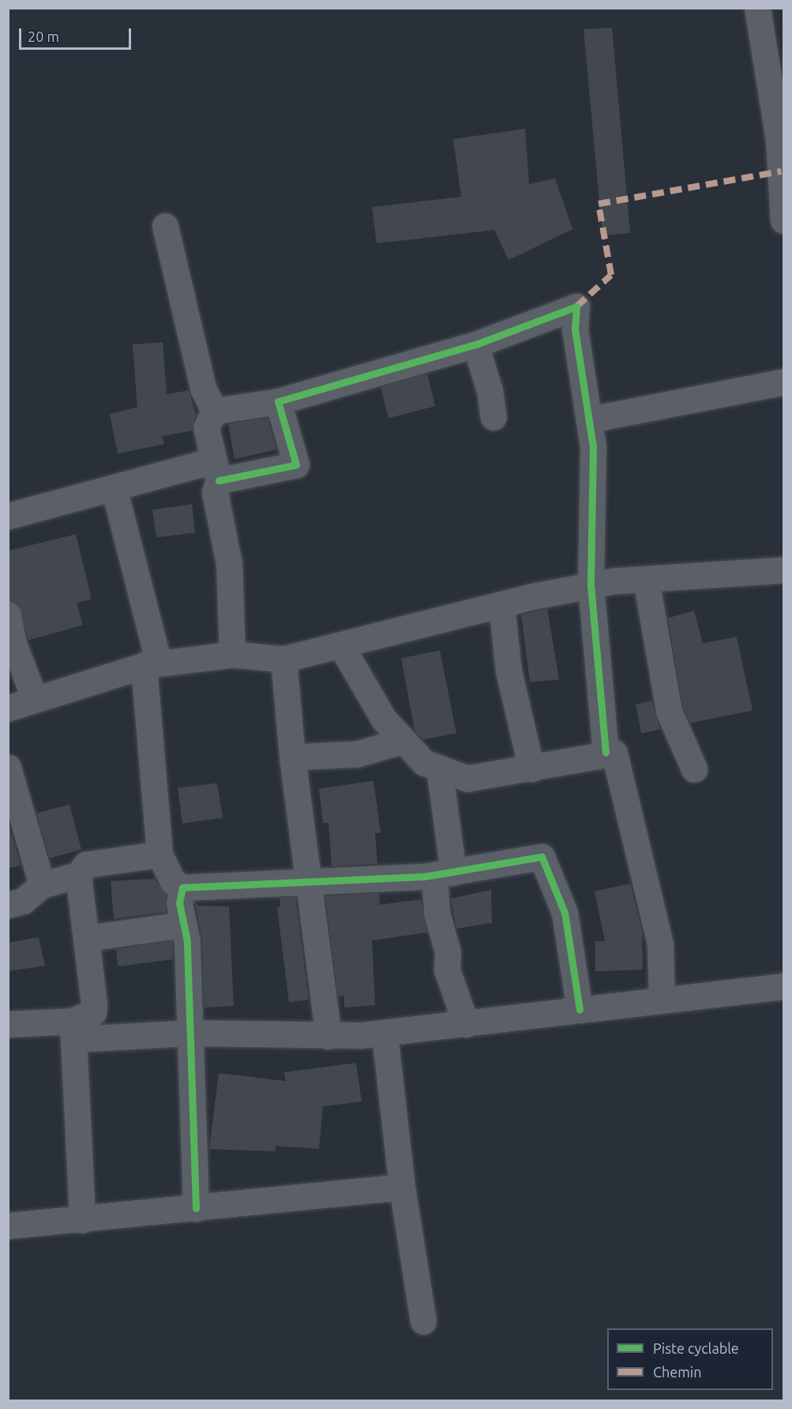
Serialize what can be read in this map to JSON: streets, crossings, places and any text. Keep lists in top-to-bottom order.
{
  "legend": ["Piste cyclable", "Chemin"],
  "scale_bar": "20 m"
}
